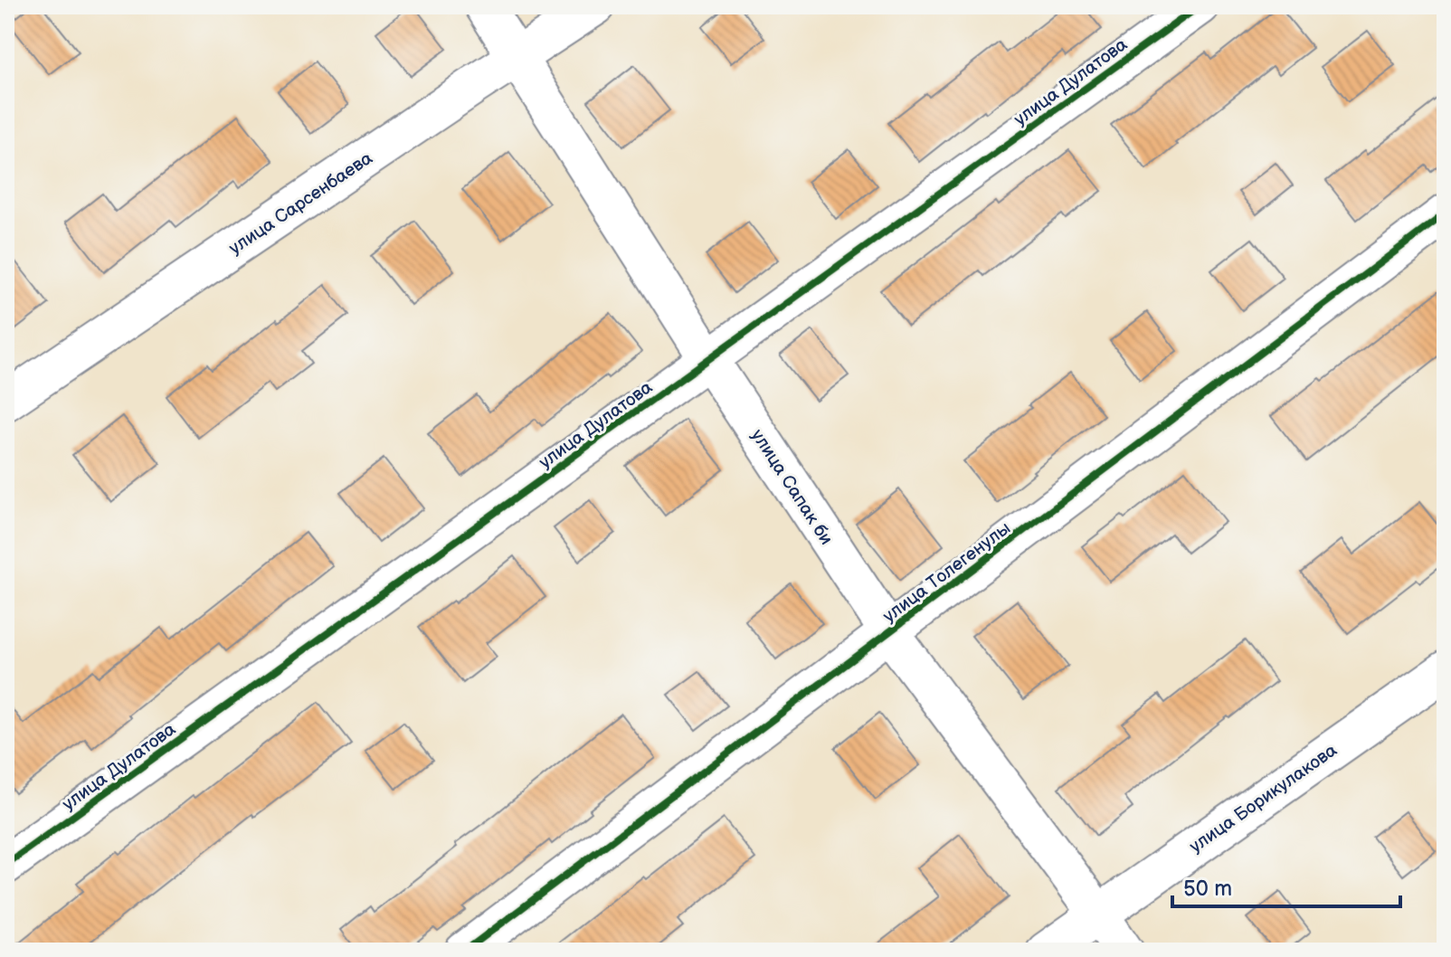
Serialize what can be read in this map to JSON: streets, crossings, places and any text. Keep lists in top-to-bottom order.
{
  "streets": {
    "street": [
      "улица Дулатова",
      "улица Сарсенбаева",
      "улица Сапак би",
      "улица Толегенулы",
      "улица Борикулакова"
    ]
  },
  "crossings": [
    ["улица Дулатова", "улица Сапак би"],
    ["улица Сарсенбаева", "улица Сапак би"],
    ["улица Сапак би", "улица Толегенулы"],
    ["улица Сапак би", "улица Борикулакова"]
  ],
  "scale_bar": "50 m"
}
